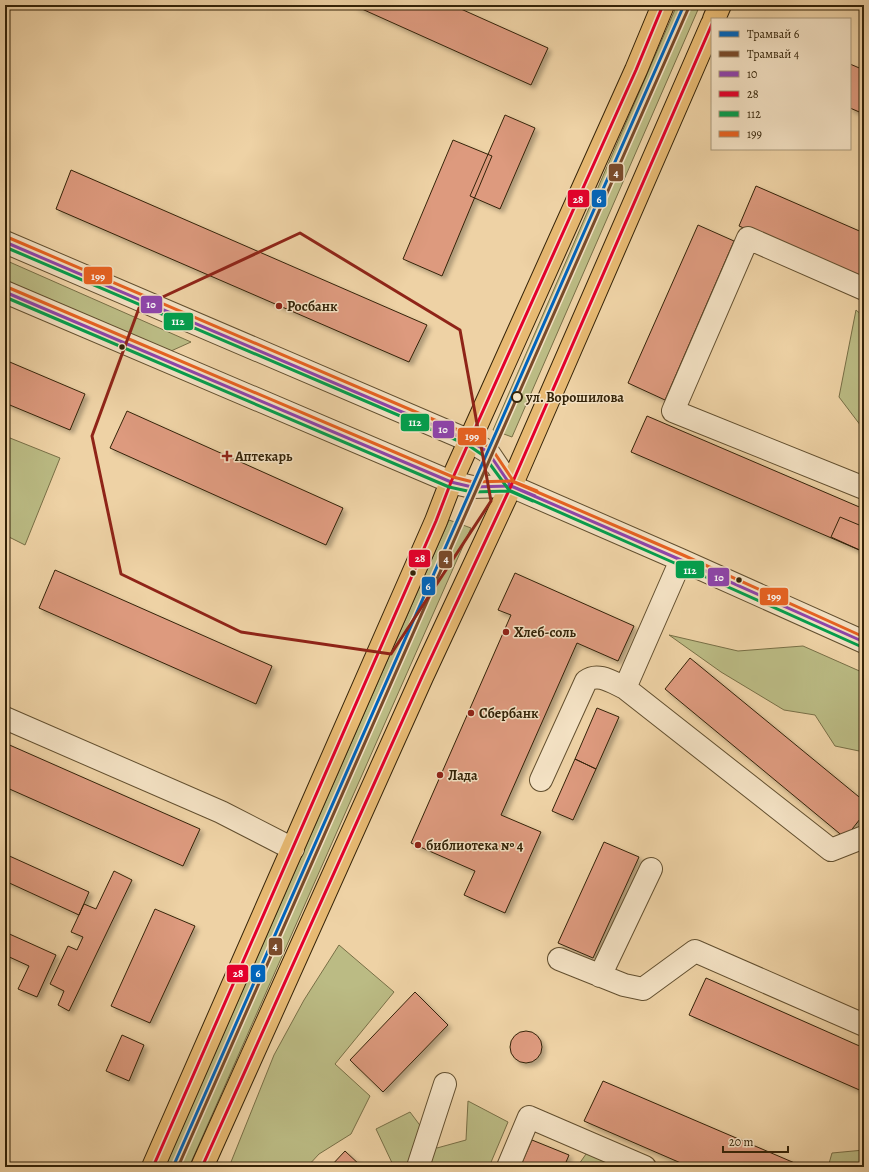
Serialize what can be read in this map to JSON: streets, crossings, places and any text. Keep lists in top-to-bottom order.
{
  "places": {
    "other": [
      "Росбанк",
      "ул. Ворошилова",
      "Хлеб-соль",
      "Сбербанк",
      "Лада",
      "библиотека № 4"
    ],
    "health": ["Аптекарь"]
  },
  "lines": [
    "tram line 6",
    "transit line 28",
    "tram line 4",
    "transit line 199",
    "transit line 10",
    "transit line 112"
  ],
  "legend": [
    "Трамвай 6",
    "Трамвай 4",
    "10",
    "28",
    "112",
    "199"
  ],
  "scale_bar": "20 m"
}
